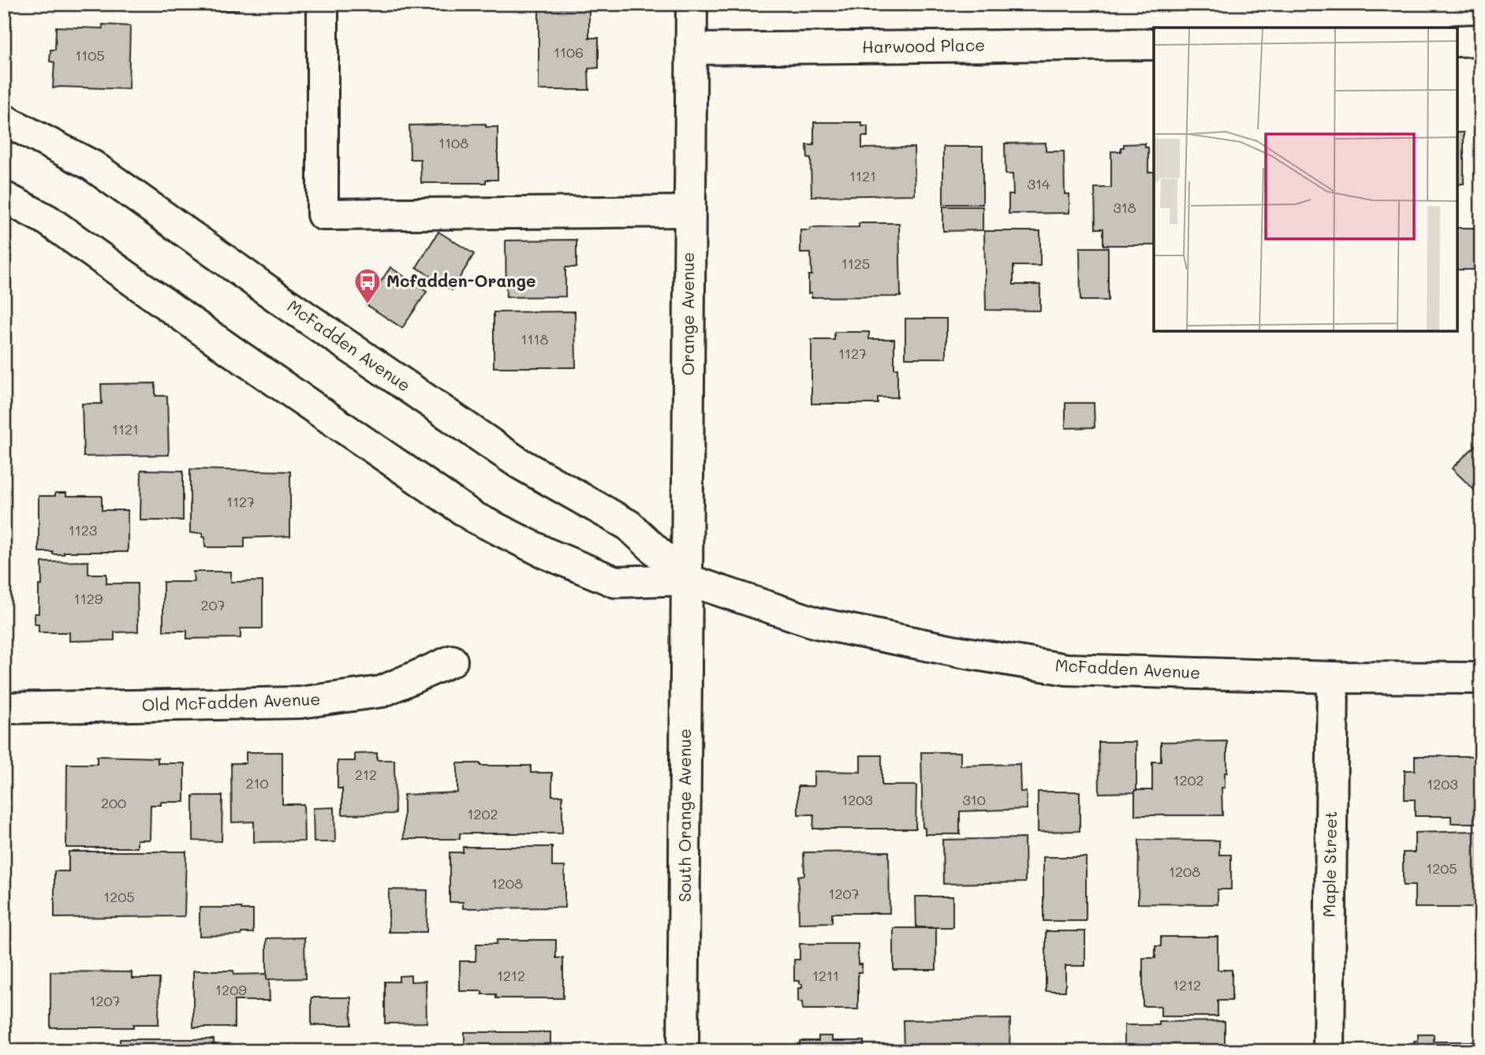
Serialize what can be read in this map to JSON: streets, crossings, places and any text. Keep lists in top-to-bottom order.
{
  "streets": {
    "street": [
      "Harwood Place",
      "Orange Avenue",
      "McFadden Avenue",
      "Old McFadden Avenue",
      "South Orange Avenue",
      "Maple Street"
    ]
  },
  "crossings": [
    ["Harwood Place", "Orange Avenue"],
    ["Orange Avenue", "McFadden Avenue"],
    ["Orange Avenue", "South Orange Avenue"],
    ["McFadden Avenue", "South Orange Avenue"],
    ["McFadden Avenue", "Maple Street"]
  ],
  "places": {
    "bus stop": ["Mcfadden-Orange"]
  },
  "house_numbers": [
    "1106",
    "1105",
    "1108",
    "1121",
    "314",
    "318",
    "1125",
    "1118",
    "1127",
    "1121",
    "1127",
    "1123",
    "1129",
    "207",
    "212",
    "1202",
    "210",
    "1203",
    "1203",
    "310",
    "200",
    "1202",
    "1205",
    "1208",
    "1208",
    "1207",
    "1205",
    "1212",
    "1211",
    "1212",
    "1209",
    "1207"
  ]
}
